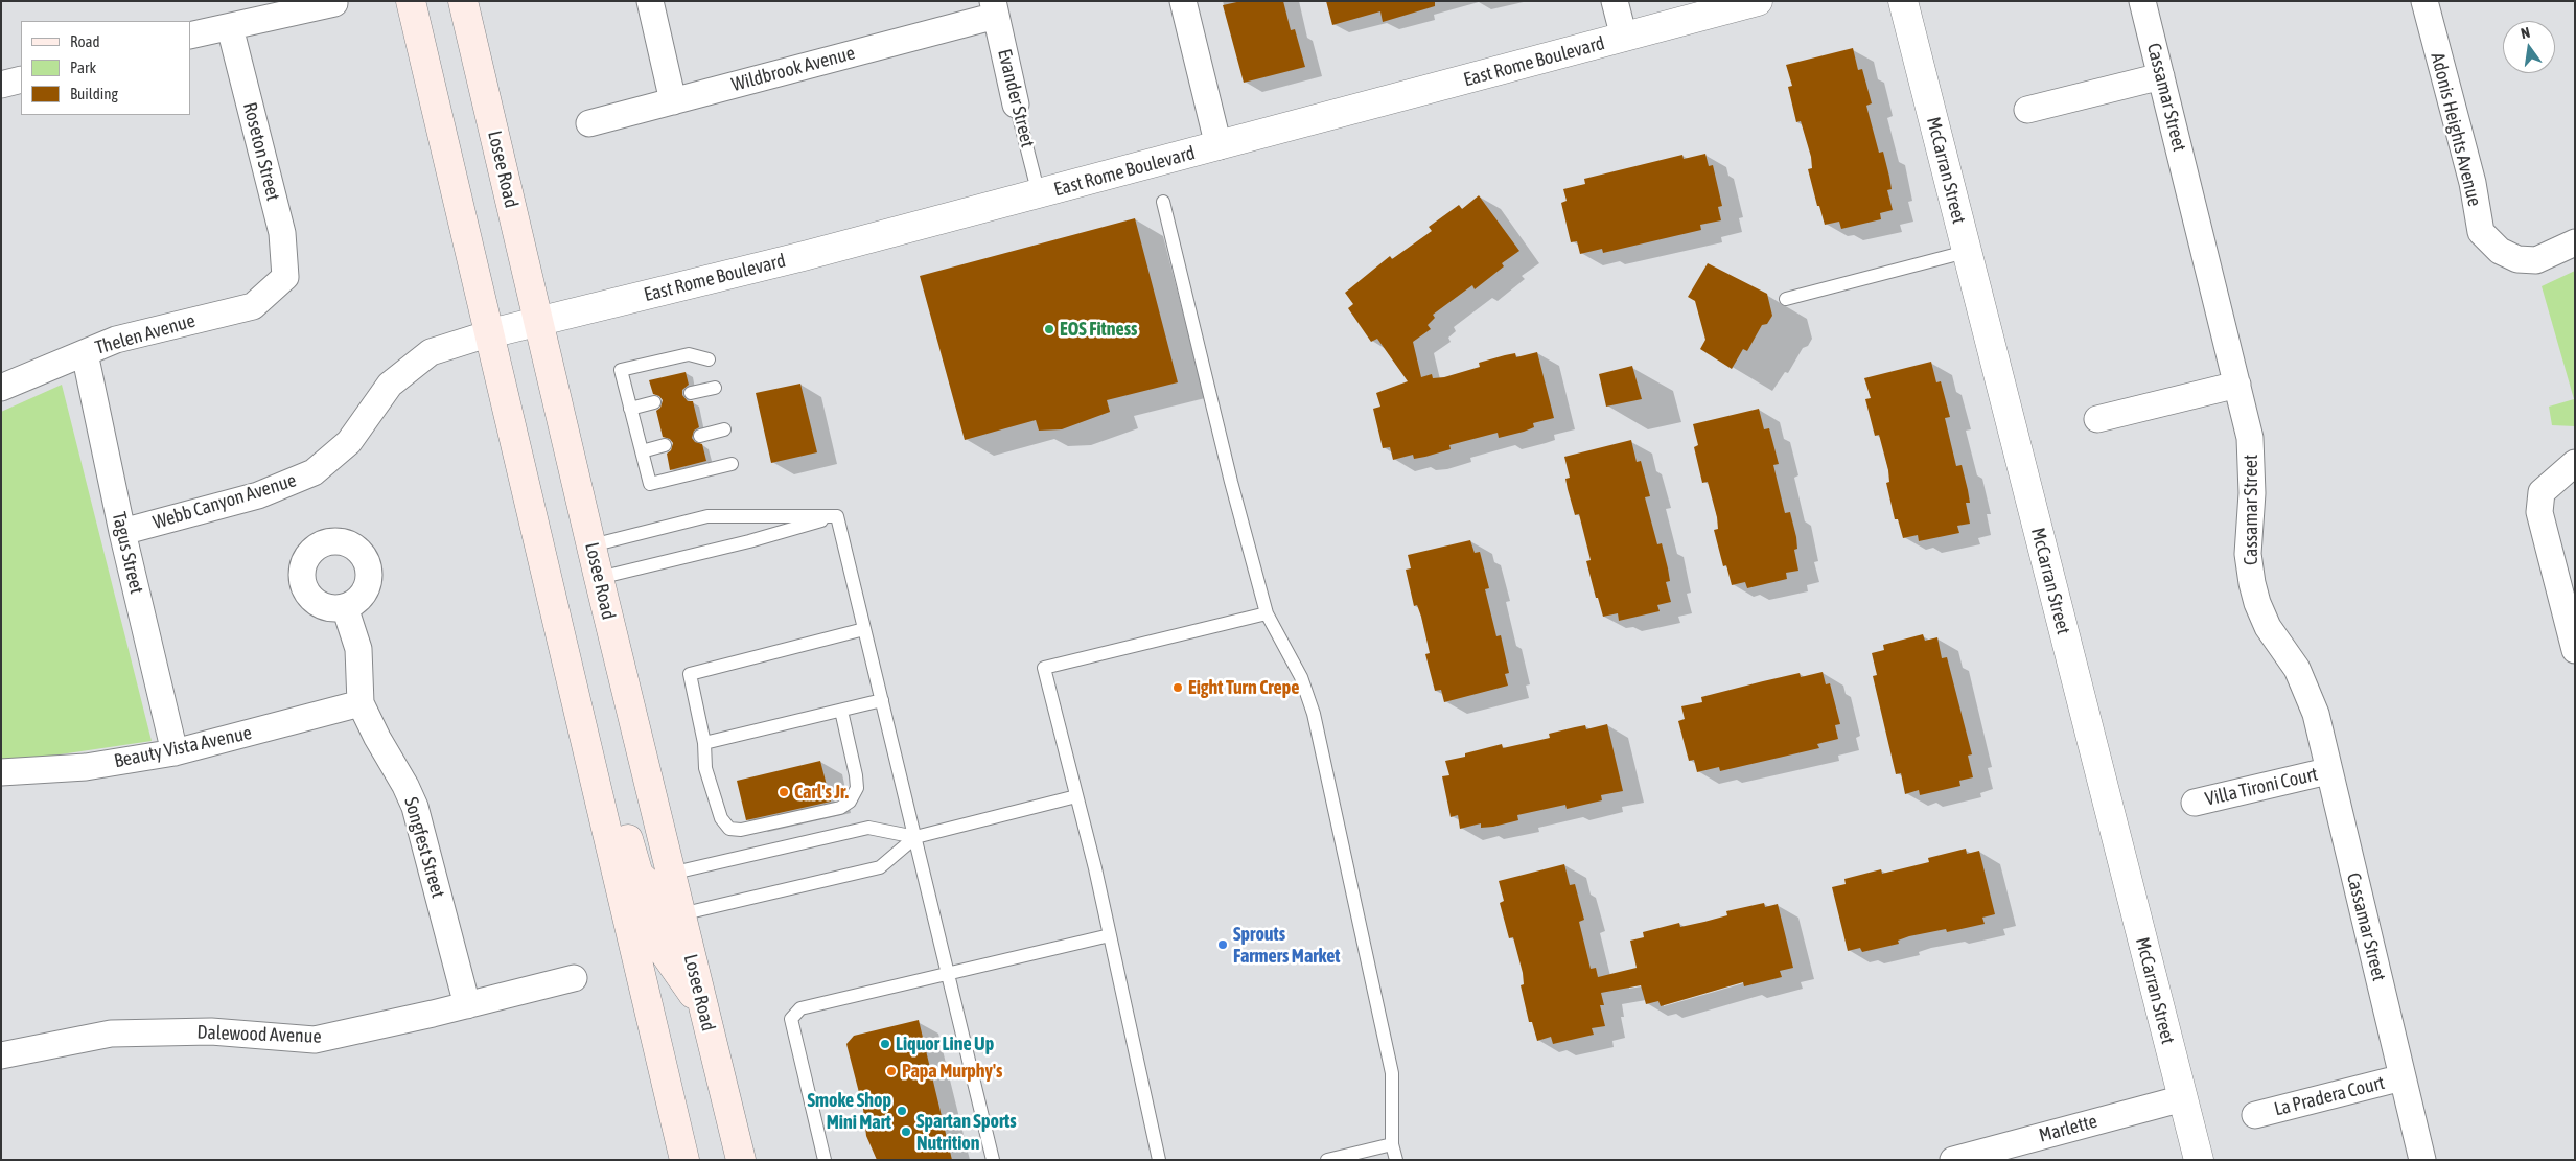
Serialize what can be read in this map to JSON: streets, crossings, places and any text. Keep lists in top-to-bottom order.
{
  "streets": {
    "main road": ["Losee Road"],
    "street": [
      "East Rome Boulevard",
      "Wildbrook Avenue",
      "Cassamar Street",
      "Evander Street",
      "Adonis Heights Avenue",
      "Roseton Street",
      "McCarran Street",
      "Thelen Avenue",
      "Webb Canyon Avenue",
      "Tagus Street",
      "Beauty Vista Avenue",
      "Villa Tironi Court",
      "Songfest Street",
      "Dalewood Avenue",
      "La Pradera Court",
      "Marlette"
    ]
  },
  "crossings": [
    ["East Rome Boulevard", "Evander Street"],
    ["East Rome Boulevard", "Losee Road"],
    ["East Rome Boulevard", "Webb Canyon Avenue"],
    ["Wildbrook Avenue", "Evander Street"],
    ["Cassamar Street", "Villa Tironi Court"],
    ["Cassamar Street", "La Pradera Court"],
    ["Roseton Street", "Thelen Avenue"],
    ["McCarran Street", "Marlette"],
    ["Thelen Avenue", "Tagus Street"],
    ["Webb Canyon Avenue", "Tagus Street"],
    ["Tagus Street", "Beauty Vista Avenue"],
    ["Beauty Vista Avenue", "Songfest Street"],
    ["Songfest Street", "Dalewood Avenue"]
  ],
  "places": [
    "EOS Fitness",
    "Eight Turn Crepe",
    "Carl's Jr.",
    "Sprouts Farmers Market",
    "Liquor Line Up",
    "Papa Murphy's",
    "Smoke Shop Mini Mart",
    "Spartan Sports Nutrition"
  ],
  "legend": ["Road", "Park", "Building"],
  "north": "top"
}
